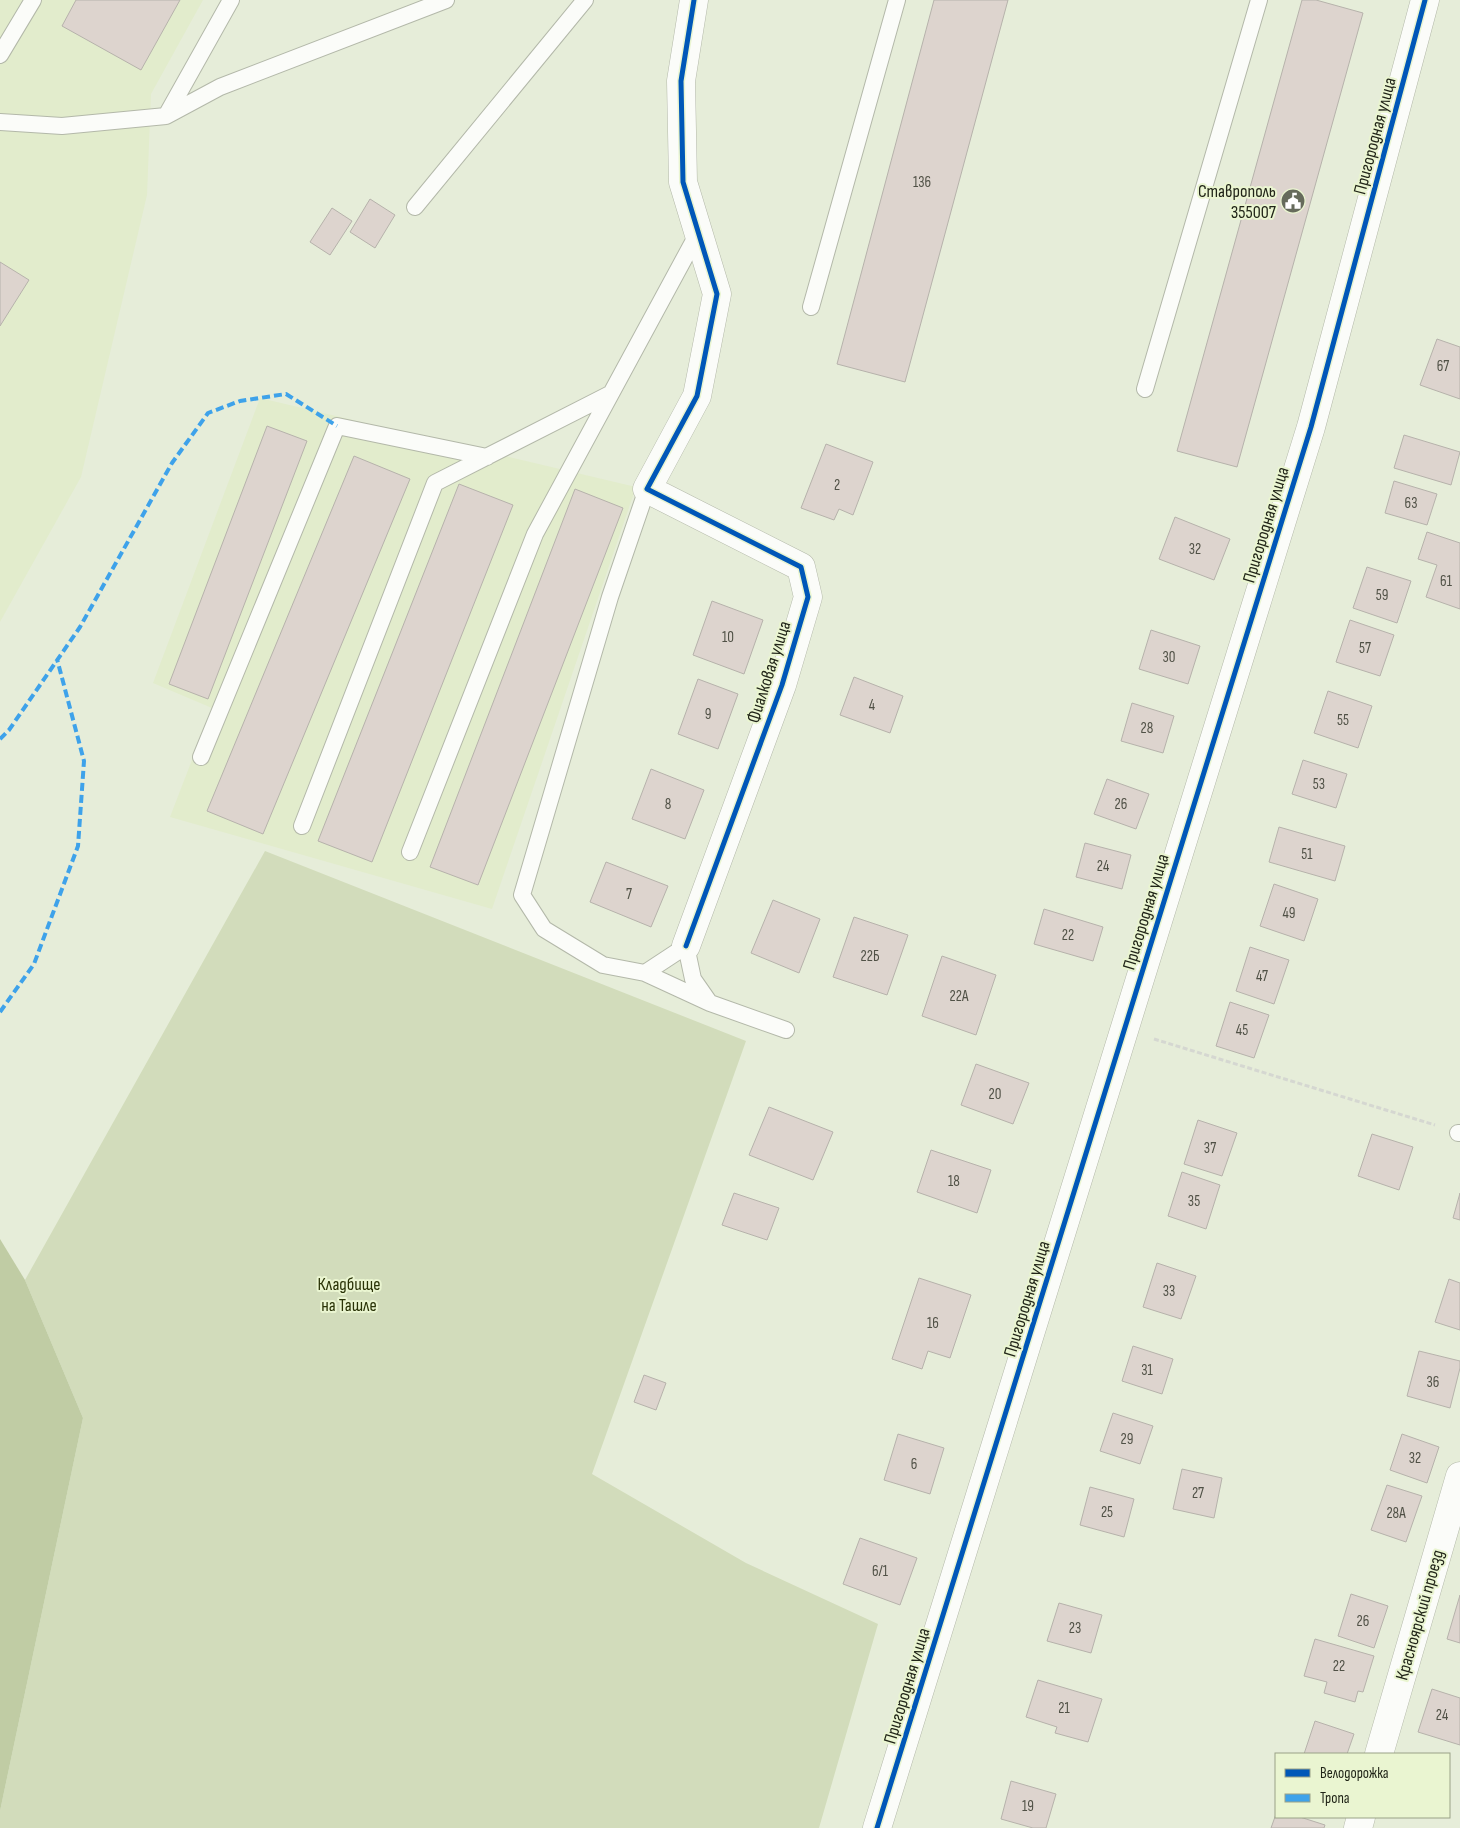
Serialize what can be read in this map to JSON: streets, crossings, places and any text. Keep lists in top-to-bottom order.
{
  "streets": {
    "street": ["Пригородная улица", "Фиалковая улица", "Красноярский проезд"]
  },
  "parks": ["Кладбище на Ташле"],
  "places": {
    "public building": ["Ставрополь 355007"]
  },
  "house_numbers": [
    "136",
    "67",
    "2",
    "63",
    "32",
    "61",
    "59",
    "10",
    "57",
    "30",
    "4",
    "9",
    "55",
    "28",
    "53",
    "8",
    "26",
    "51",
    "24",
    "7",
    "49",
    "22",
    "22Б",
    "47",
    "22А",
    "45",
    "20",
    "37",
    "18",
    "35",
    "33",
    "16",
    "31",
    "36",
    "29",
    "32",
    "6",
    "27",
    "25",
    "28А",
    "6/1",
    "26",
    "23",
    "22",
    "21",
    "24",
    "19"
  ],
  "legend": ["Велодорожка", "Тропа"]
}
